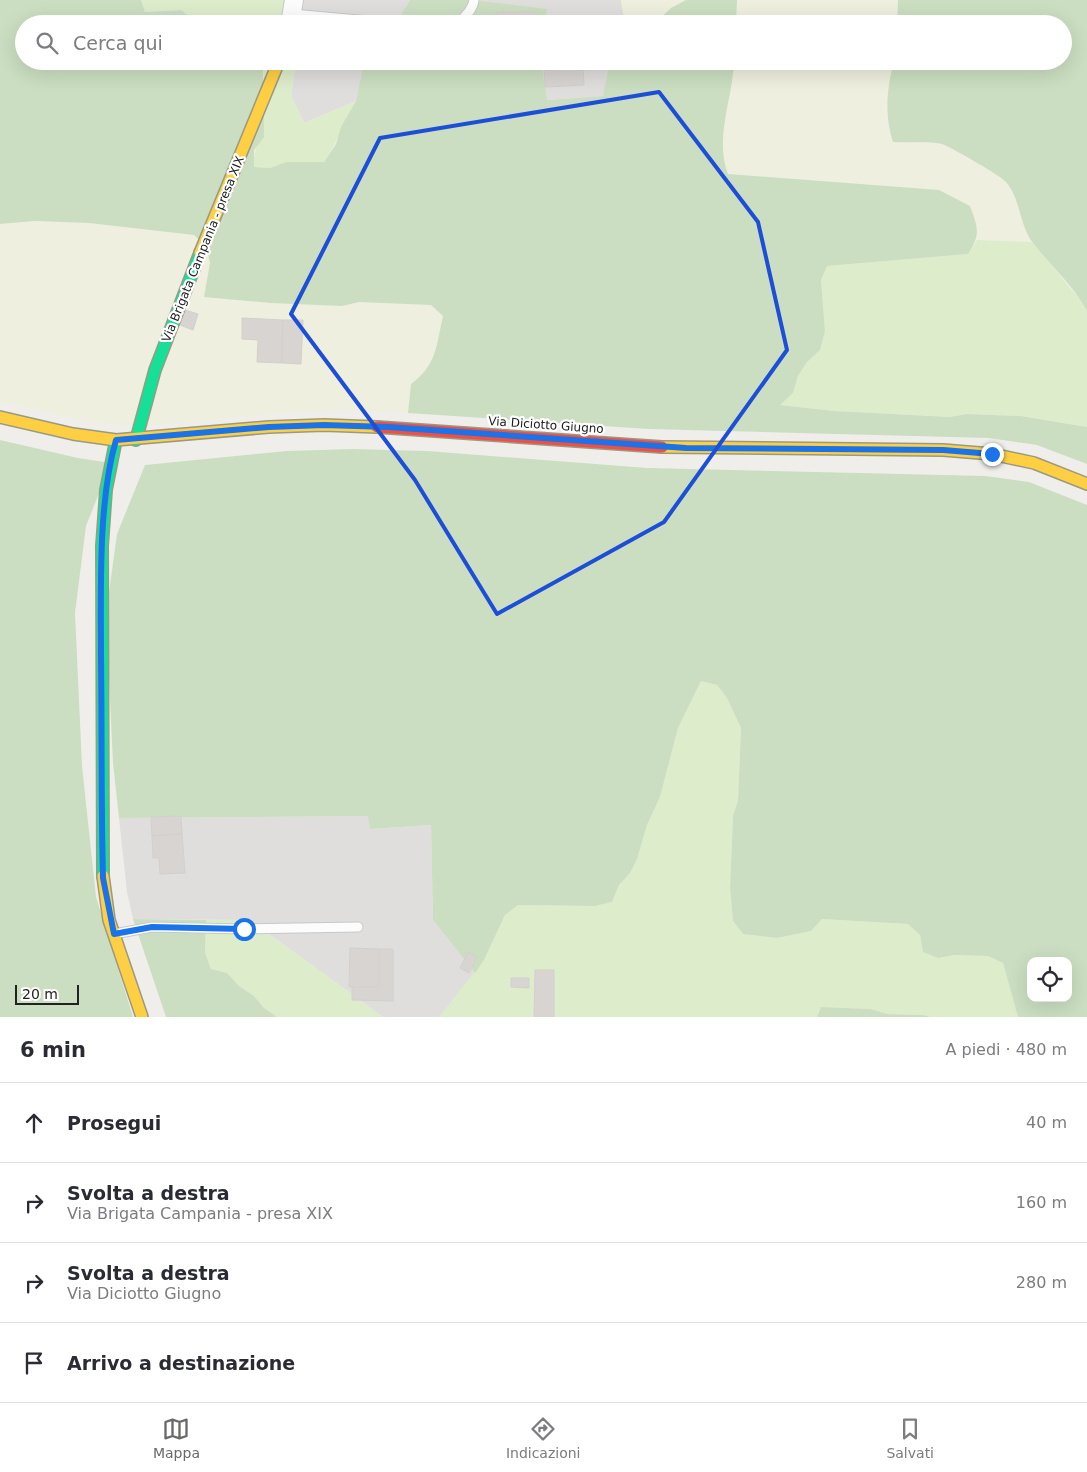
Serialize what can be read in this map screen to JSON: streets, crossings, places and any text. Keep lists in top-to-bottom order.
{
  "streets": {
    "main road": ["Via Brigata Campania - presa XIX", "Via Diciotto Giugno"]
  },
  "crossings": [
    ["Via Brigata Campania - presa XIX", "Via Diciotto Giugno"]
  ],
  "scale_bar": "20 m",
  "page": {
    "search": "Cerca qui",
    "scale": "20 m",
    "heading": ["6 min", "A piedi · 480 m"],
    "list": [
      ["Prosegui", "40 m"],
      ["Svolta a destra", "Via Brigata Campania - presa XIX", "160 m"],
      ["Svolta a destra", "Via Diciotto Giugno", "280 m"],
      "Arrivo a destinazione"
    ],
    "nav": ["Mappa", "Indicazioni", "Salvati"]
  }
}
